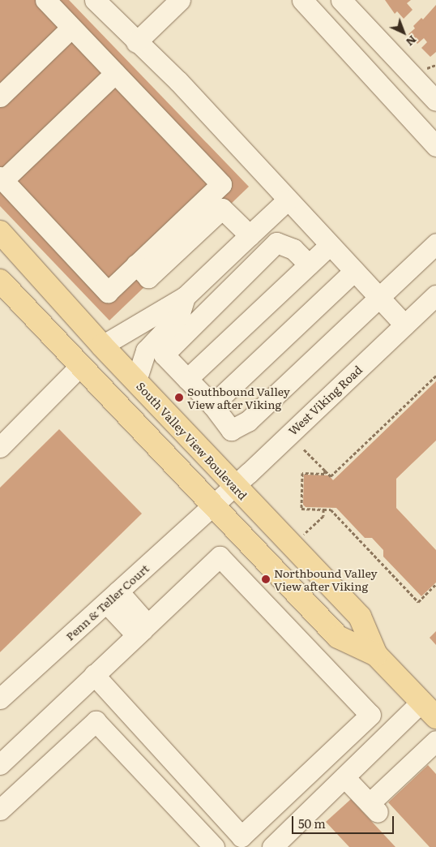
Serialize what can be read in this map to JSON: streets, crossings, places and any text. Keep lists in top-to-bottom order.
{
  "streets": {
    "main road": ["South Valley View Boulevard"],
    "street": ["West Viking Road", "Penn & Teller Court"]
  },
  "crossings": [
    ["West Viking Road", "South Valley View Boulevard"],
    ["West Viking Road", "Penn & Teller Court"],
    ["South Valley View Boulevard", "Penn & Teller Court"]
  ],
  "places": ["Southbound Valley View after Viking", "Northbound Valley View after Viking"],
  "scale_bar": "50 m",
  "north": "bottom right"
}
